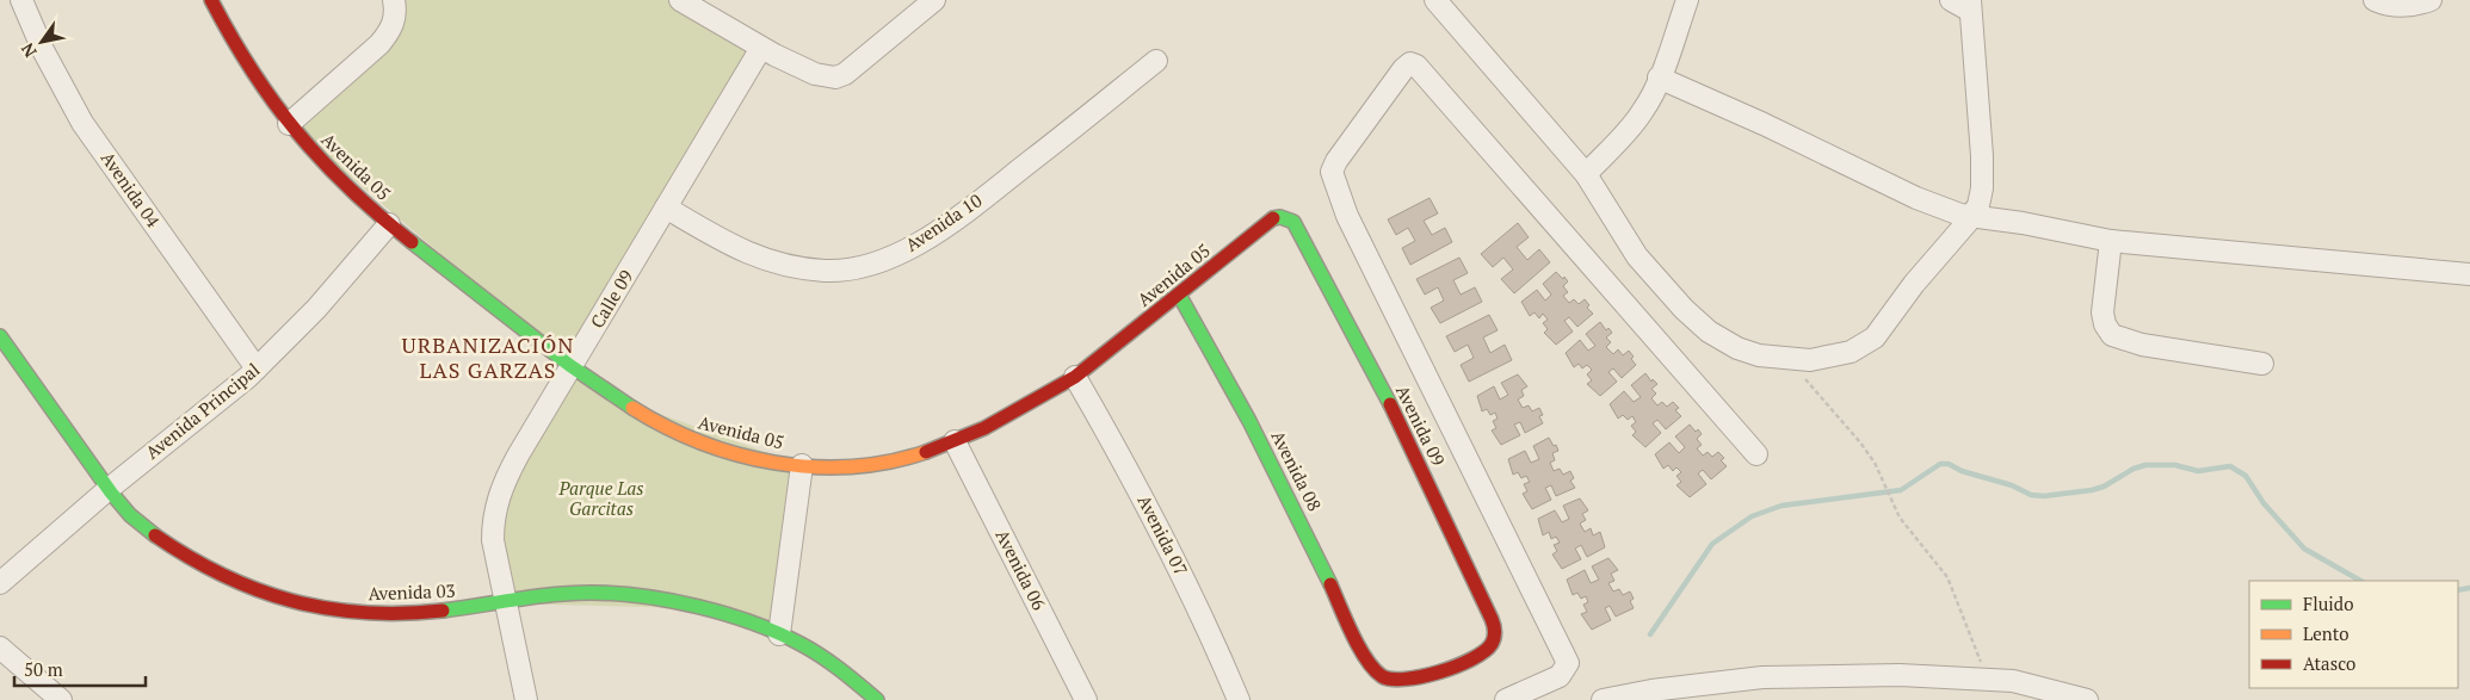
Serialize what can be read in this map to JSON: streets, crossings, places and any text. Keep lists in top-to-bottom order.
{
  "streets": {
    "street": [
      "Avenida 05",
      "Avenida 04",
      "Avenida 10",
      "Calle 09",
      "Avenida Principal",
      "Avenida 09",
      "Avenida 08",
      "Avenida 07",
      "Avenida 06",
      "Avenida 03"
    ]
  },
  "crossings": [
    ["Avenida 05", "Calle 09"],
    ["Avenida 05", "Avenida Principal"],
    ["Avenida 05", "Avenida 09"],
    ["Avenida 05", "Avenida 08"],
    ["Avenida 05", "Avenida 07"],
    ["Avenida 05", "Avenida 06"],
    ["Avenida 04", "Avenida Principal"],
    ["Avenida 10", "Calle 09"],
    ["Calle 09", "Avenida 03"],
    ["Avenida Principal", "Avenida 03"],
    ["Avenida 09", "Avenida 08"]
  ],
  "districts": ["URBANIZACIÓN LAS GARZAS"],
  "parks": ["Parque Las Garcitas"],
  "legend": ["Fluido", "Lento", "Atasco"],
  "scale_bar": "50 m",
  "north": "bottom left"
}
